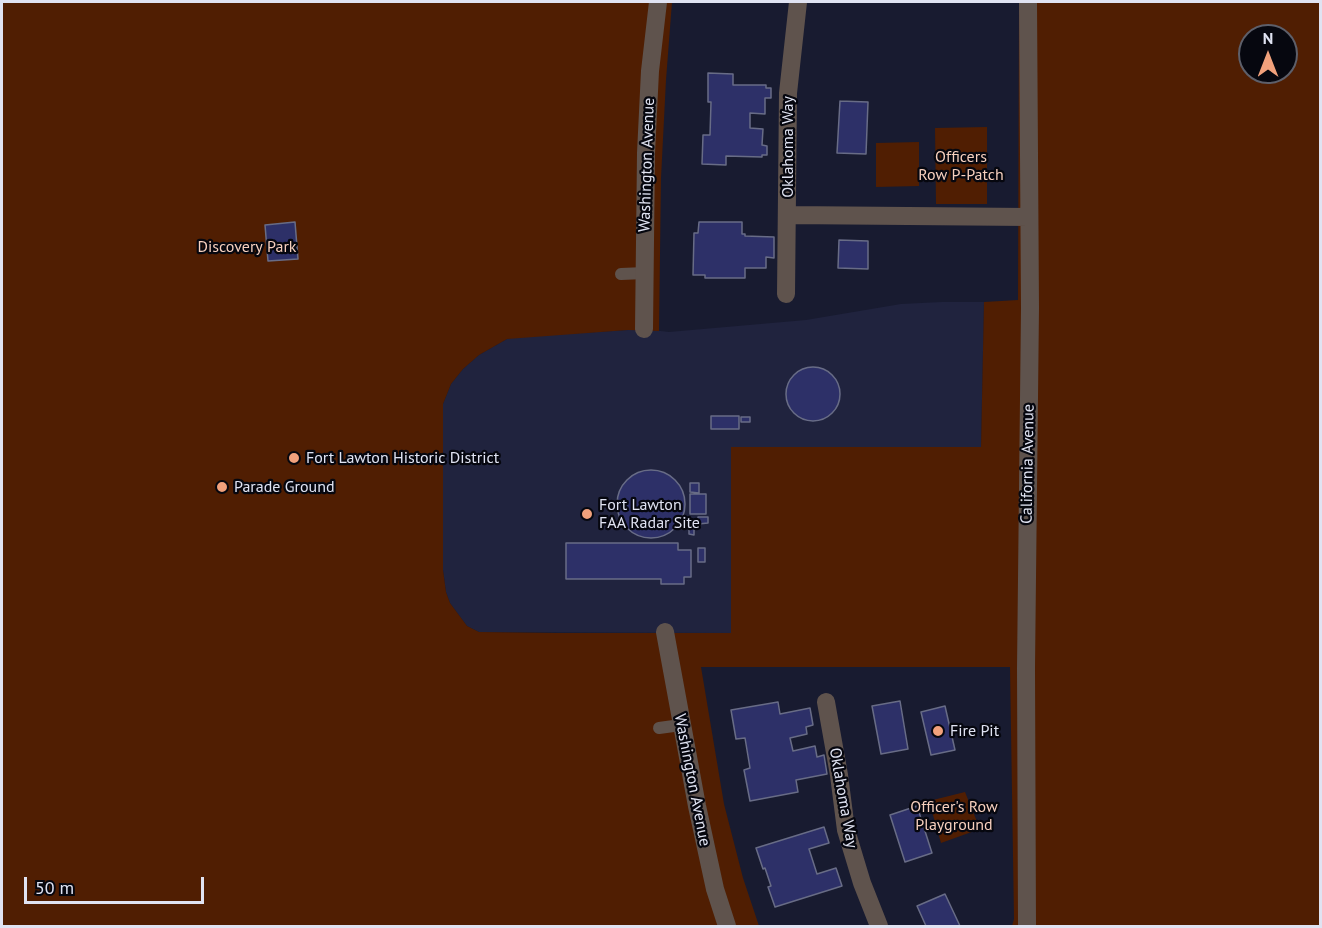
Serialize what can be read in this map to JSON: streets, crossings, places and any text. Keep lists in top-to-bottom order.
{
  "streets": {
    "street": ["Oklahoma Way", "Washington Avenue", "California Avenue"]
  },
  "parks": ["Officers Row P-Patch", "Discovery Park", "Officer's Row Playground"],
  "places": [
    "Fort Lawton Historic District",
    "Parade Ground",
    "Fort Lawton FAA Radar Site",
    "Fire Pit"
  ],
  "scale_bar": "50 m",
  "north": "top"
}
